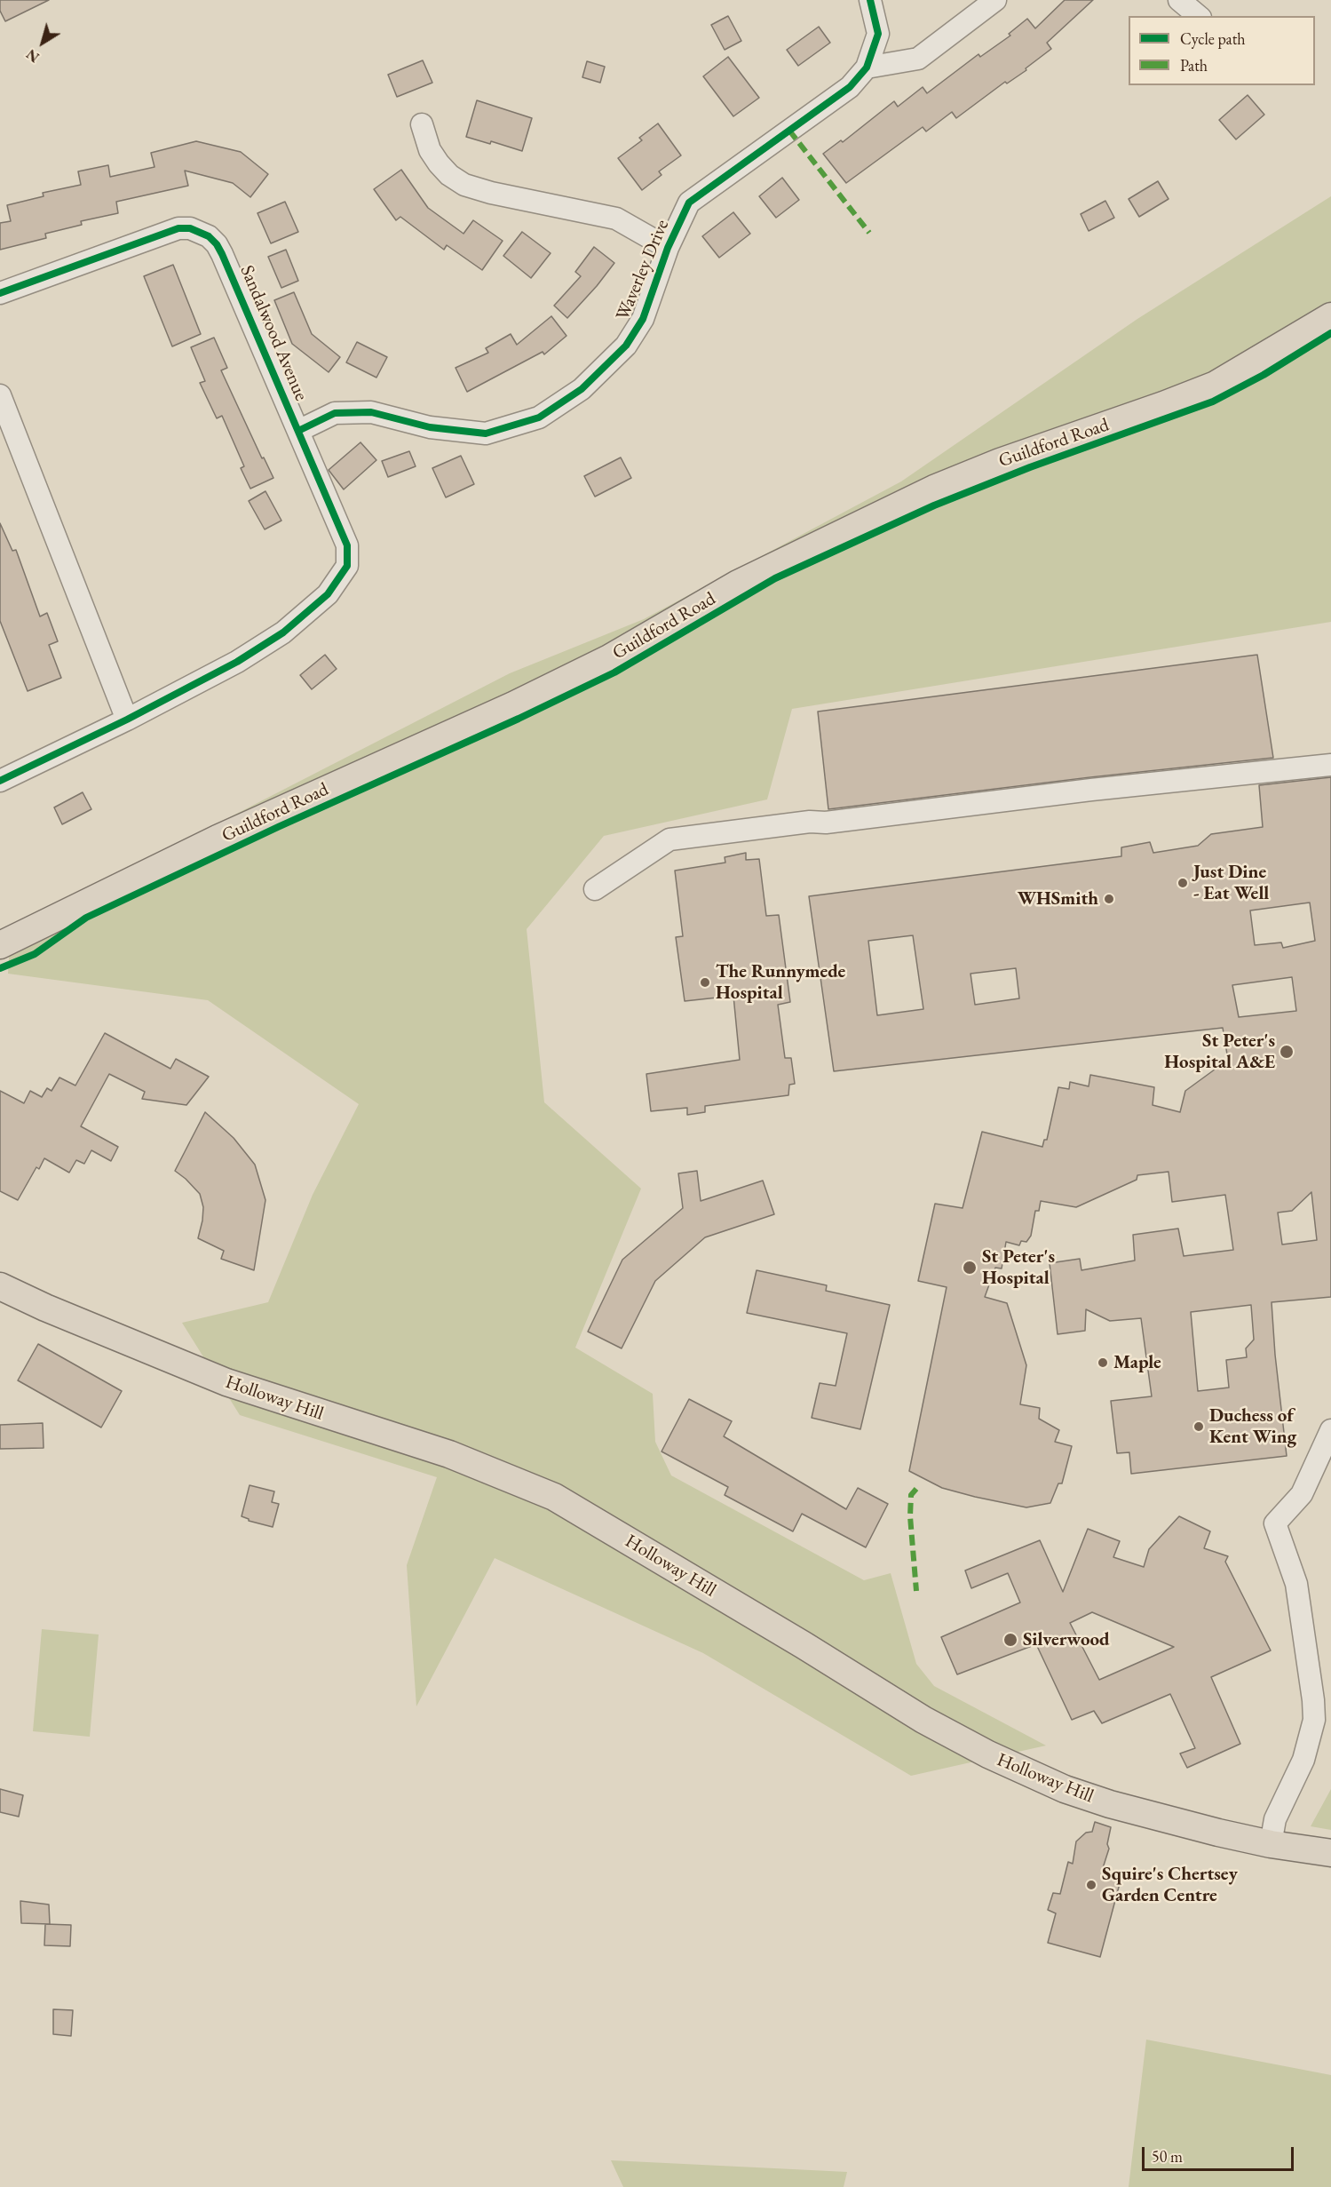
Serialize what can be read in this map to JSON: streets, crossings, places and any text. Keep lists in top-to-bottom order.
{
  "streets": {
    "main road": ["Guildford Road", "Holloway Hill"],
    "street": ["Waverley Drive", "Sandalwood Avenue"]
  },
  "crossings": [
    ["Waverley Drive", "Sandalwood Avenue"]
  ],
  "places": [
    "Just Dine - Eat Well",
    "WHSmith",
    "The Runnymede Hospital",
    "St Peter's Hospital A&E",
    "St Peter's Hospital",
    "Maple",
    "Duchess of Kent Wing",
    "Silverwood",
    "Squire's Chertsey Garden Centre"
  ],
  "legend": ["Cycle path", "Path"],
  "scale_bar": "50 m",
  "north": "bottom left"
}
